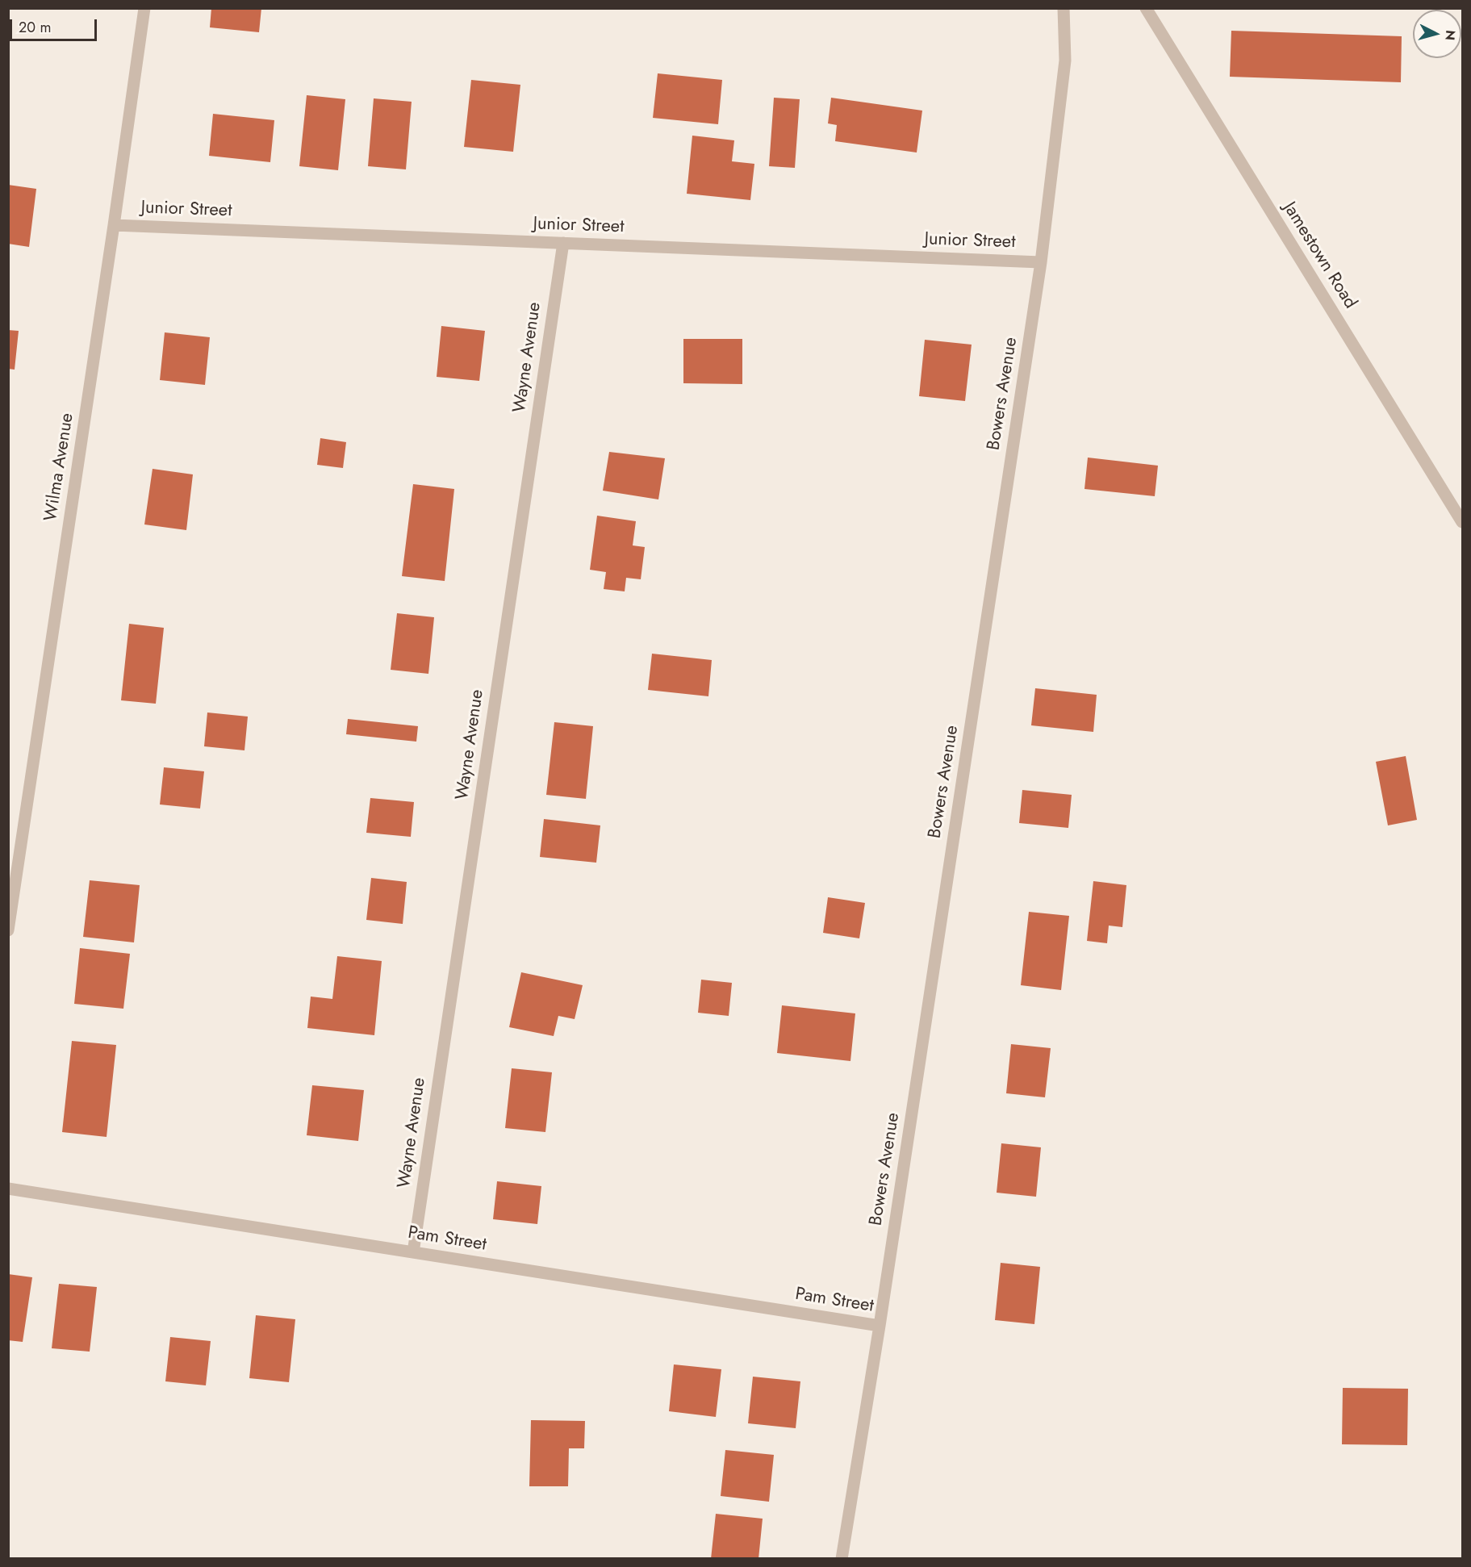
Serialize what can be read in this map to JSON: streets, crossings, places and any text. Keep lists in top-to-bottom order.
{
  "streets": {
    "street": [
      "Junior Street",
      "Jamestown Road",
      "Wayne Avenue",
      "Bowers Avenue",
      "Wilma Avenue",
      "Pam Street"
    ]
  },
  "crossings": [
    ["Junior Street", "Wayne Avenue"],
    ["Junior Street", "Bowers Avenue"],
    ["Junior Street", "Wilma Avenue"],
    ["Wayne Avenue", "Pam Street"],
    ["Bowers Avenue", "Pam Street"]
  ],
  "scale_bar": "20 m",
  "north": "right"
}
